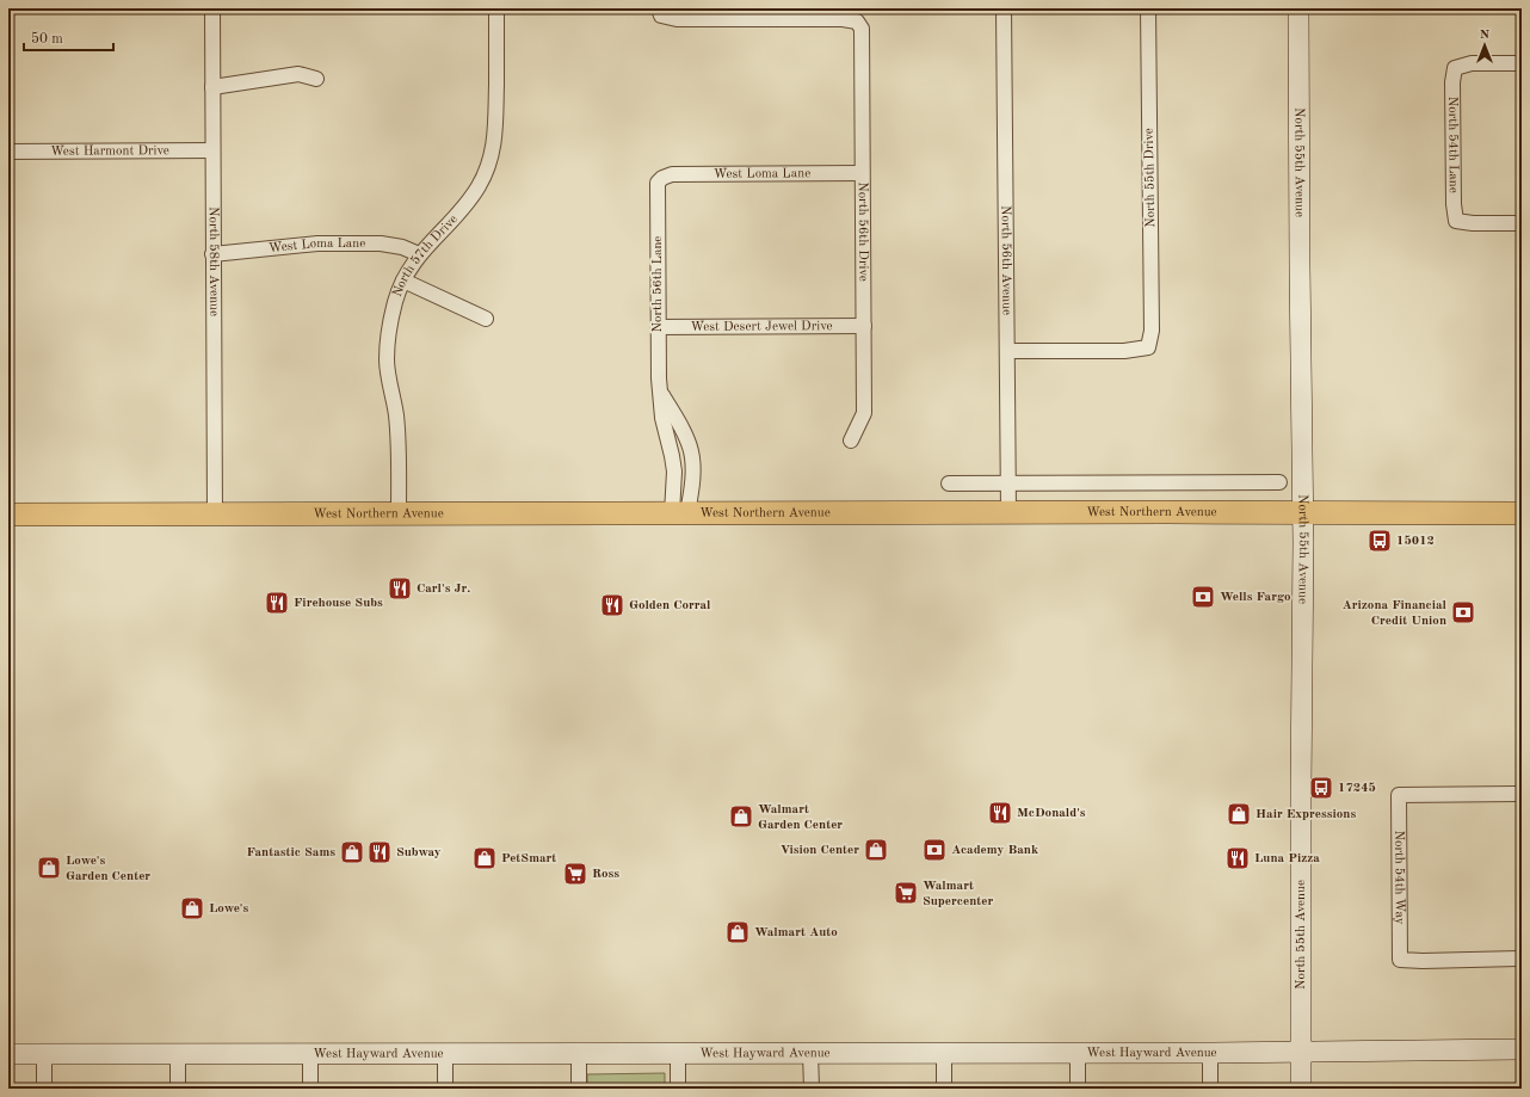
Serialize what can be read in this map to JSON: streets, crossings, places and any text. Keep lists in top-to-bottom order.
{
  "streets": {
    "main road": ["West Northern Avenue"],
    "street": [
      "North 54th Lane",
      "West Harmont Drive",
      "North 55th Avenue",
      "West Loma Lane",
      "North 55th Drive",
      "North 56th Drive",
      "North 57th Drive",
      "North 56th Avenue",
      "North 58th Avenue",
      "North 56th Lane",
      "West Desert Jewel Drive",
      "North 54th Way",
      "West Hayward Avenue"
    ]
  },
  "crossings": [
    ["West Harmont Drive", "North 58th Avenue"],
    ["North 55th Avenue", "West Northern Avenue"],
    ["North 55th Avenue", "West Hayward Avenue"],
    ["West Loma Lane", "North 56th Drive"],
    ["West Loma Lane", "North 57th Drive"],
    ["West Loma Lane", "North 58th Avenue"],
    ["West Loma Lane", "North 56th Lane"],
    ["North 55th Drive", "North 56th Avenue"],
    ["North 56th Drive", "West Desert Jewel Drive"],
    ["North 57th Drive", "West Northern Avenue"],
    ["North 56th Avenue", "West Northern Avenue"],
    ["North 58th Avenue", "West Northern Avenue"],
    ["North 56th Lane", "West Desert Jewel Drive"],
    ["North 56th Lane", "West Northern Avenue"]
  ],
  "places": {
    "bus stop": ["15012", "17245"],
    "restaurant": [
      "Carl's Jr.",
      "Firehouse Subs",
      "Golden Corral",
      "McDonald's",
      "Subway",
      "Luna Pizza"
    ],
    "bank": ["Wells Fargo", "Arizona Financial Credit Union", "Academy Bank"],
    "shop": [
      "Hair Expressions",
      "Walmart Garden Center",
      "Vision Center",
      "Fantastic Sams",
      "PetSmart",
      "Lowe's Garden Center",
      "Lowe's",
      "Walmart Auto"
    ],
    "supermarket": ["Ross", "Walmart Supercenter"]
  },
  "scale_bar": "50 m",
  "north": "top"
}
